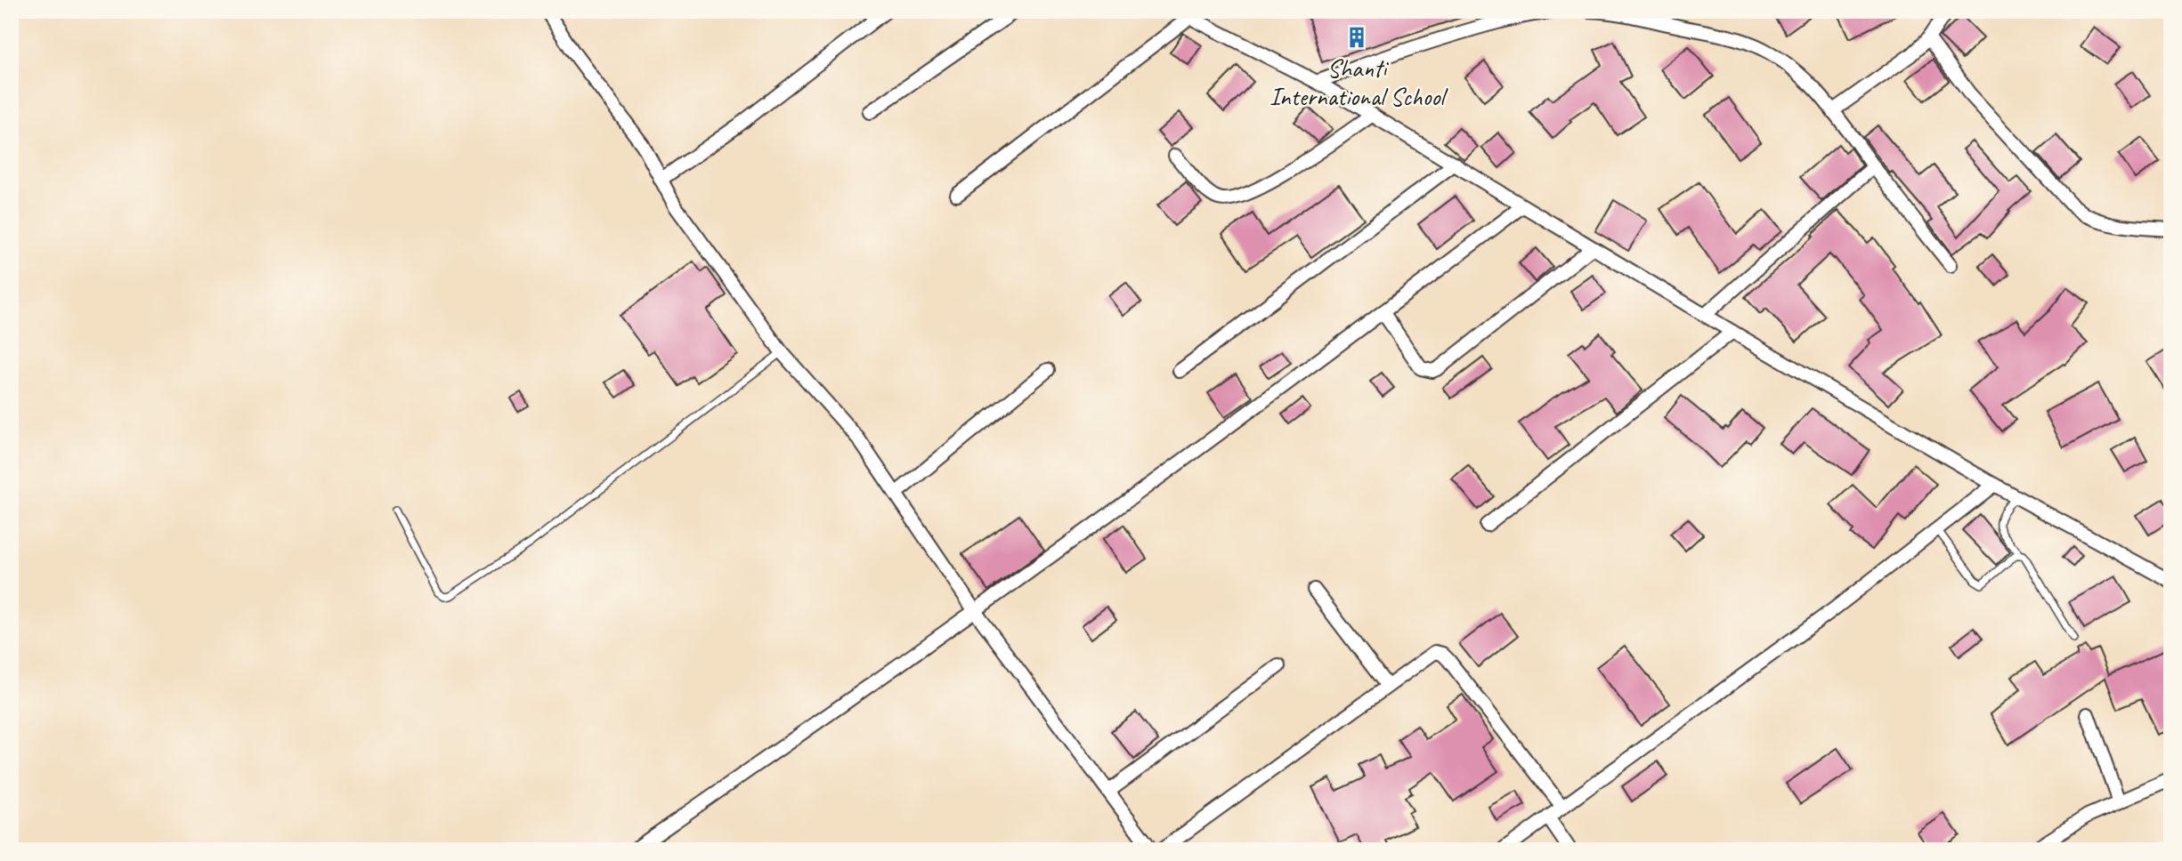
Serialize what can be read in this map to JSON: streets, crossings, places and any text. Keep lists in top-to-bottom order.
{
  "places": {
    "building": ["Shanti International School"]
  }
}
